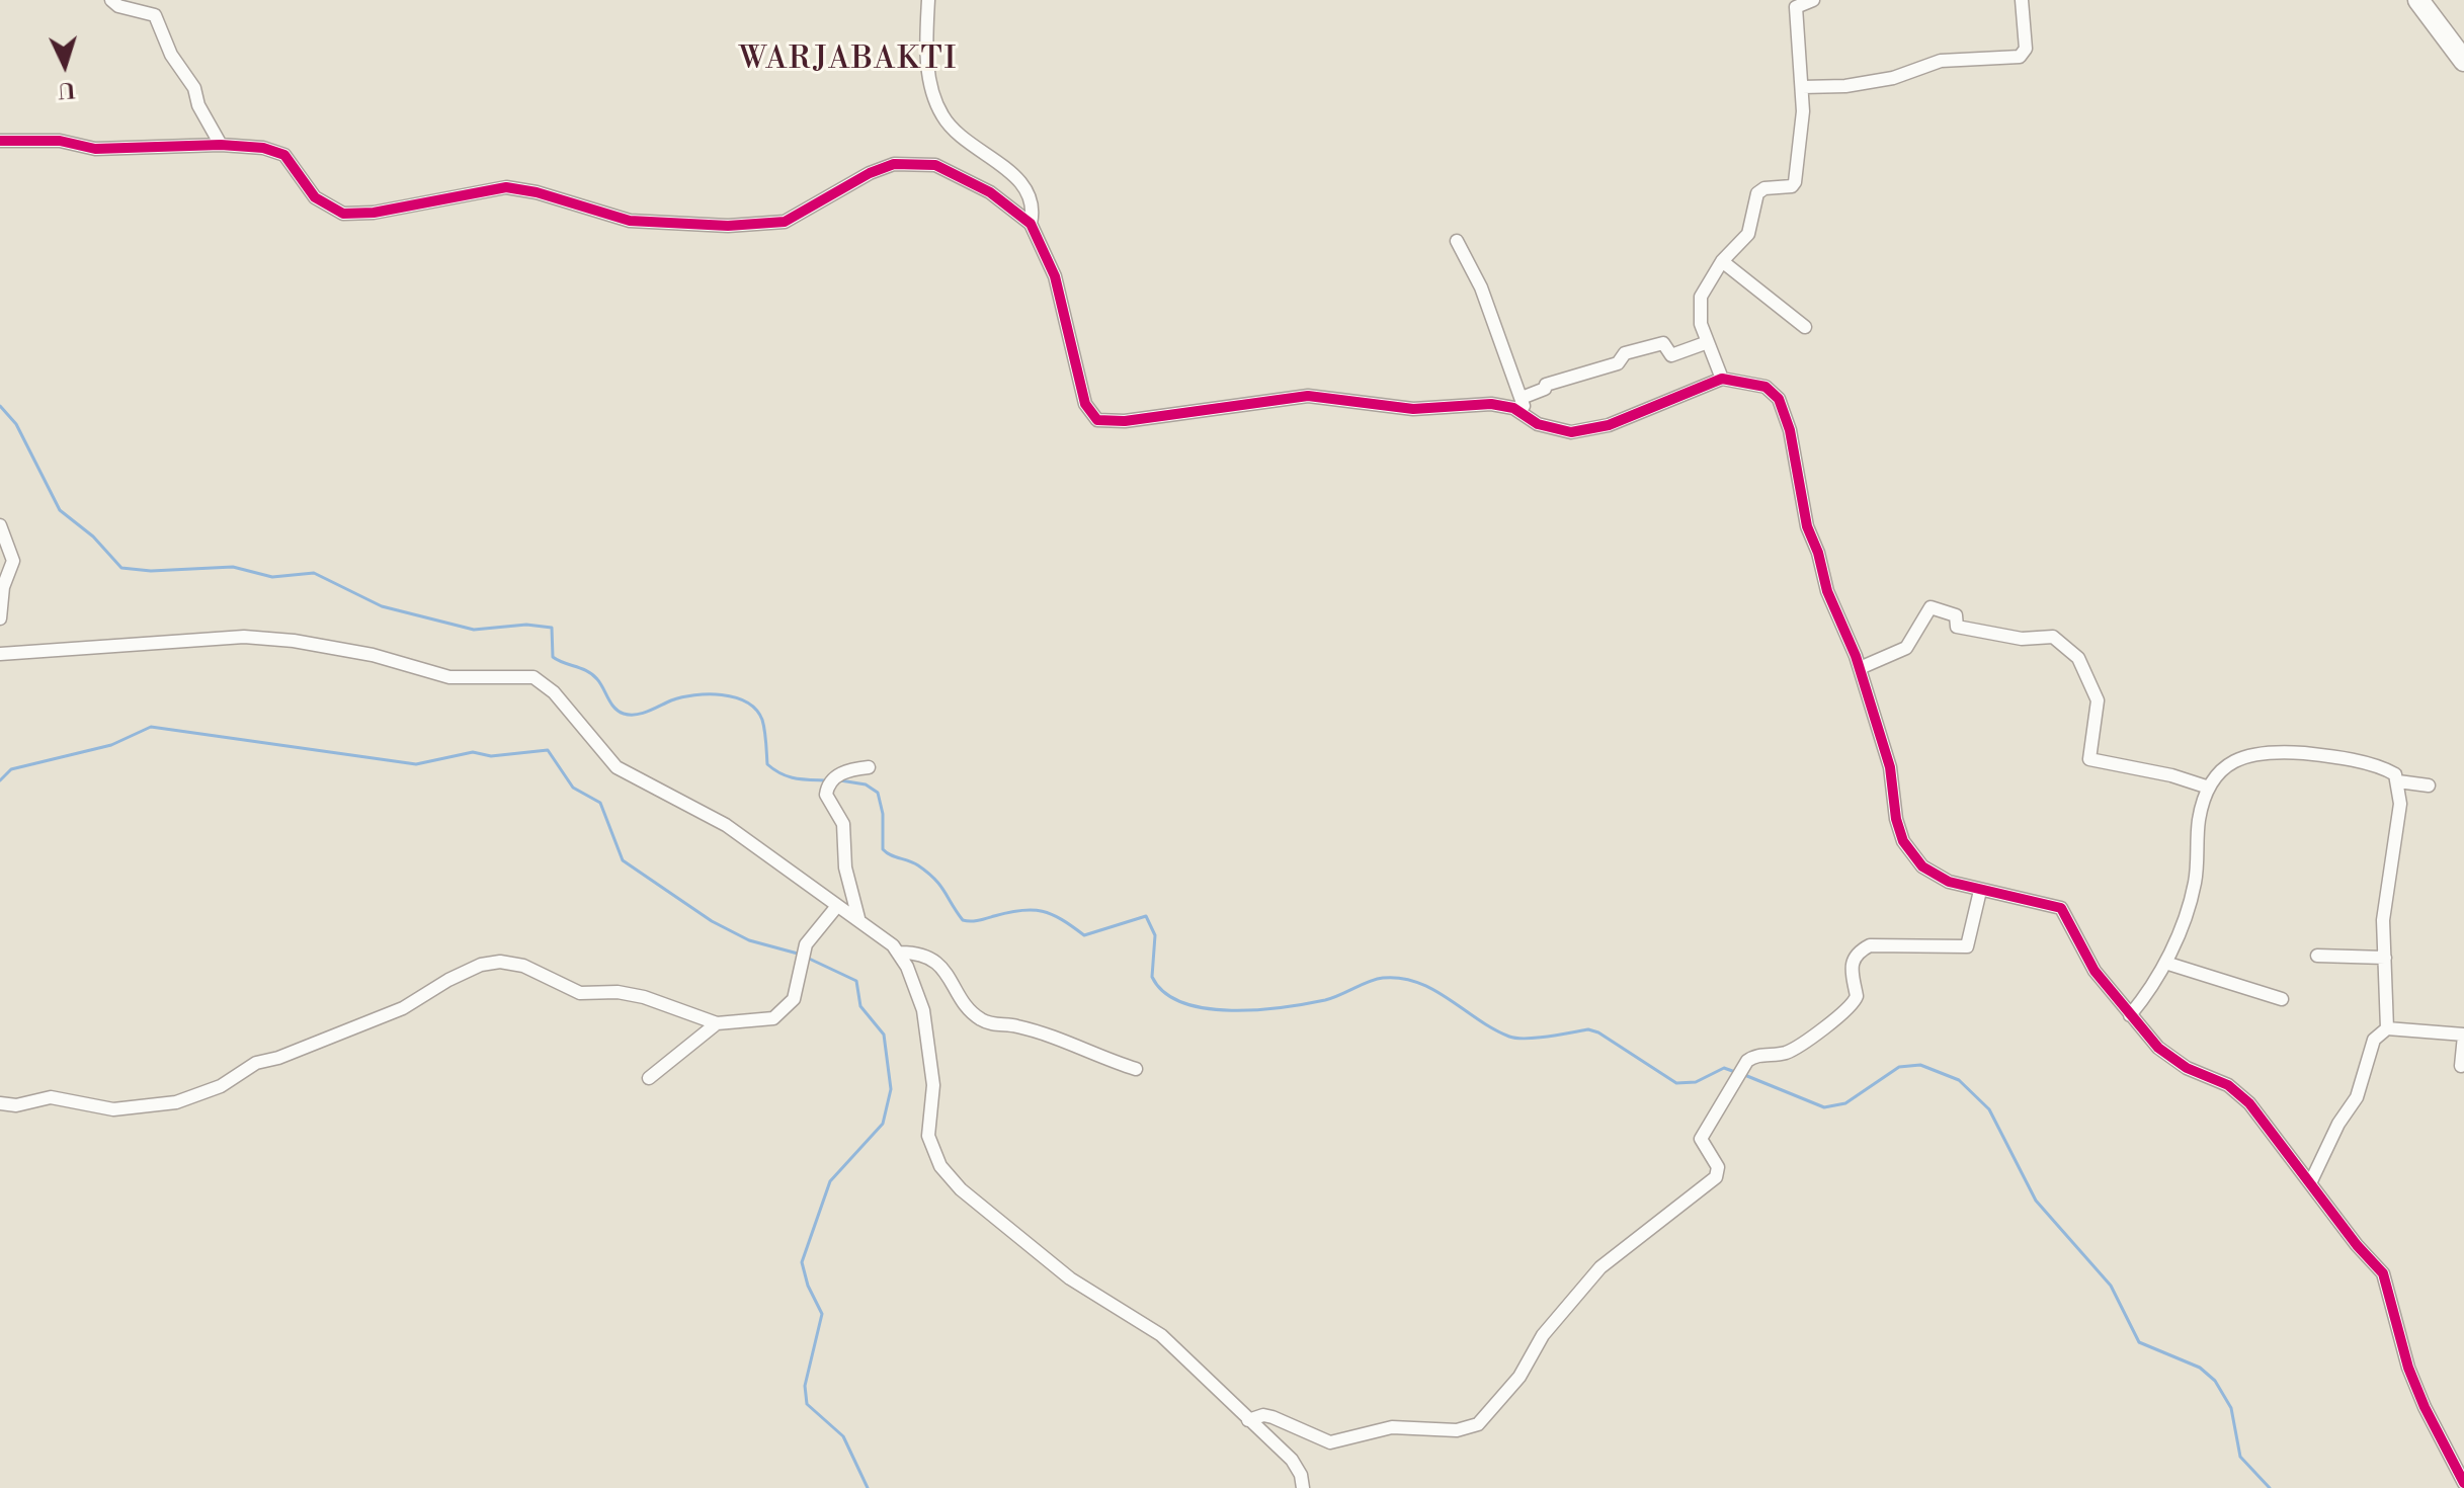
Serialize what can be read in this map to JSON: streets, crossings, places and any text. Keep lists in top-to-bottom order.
{
  "districts": ["WARJABAKTI"],
  "north": "bottom"
}
